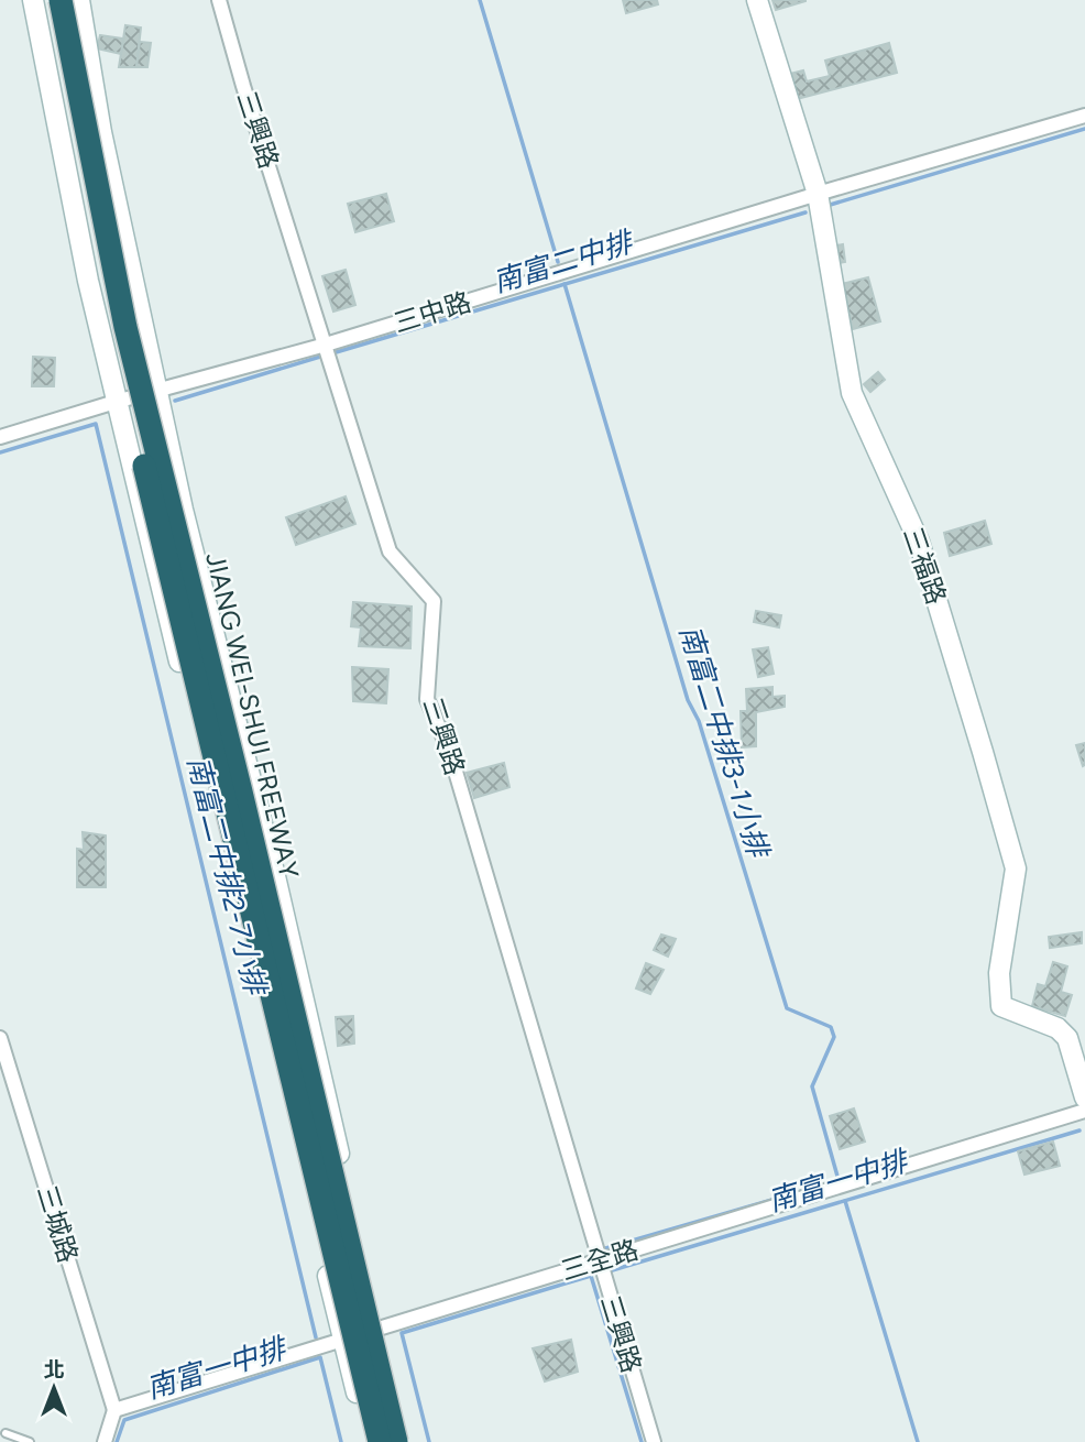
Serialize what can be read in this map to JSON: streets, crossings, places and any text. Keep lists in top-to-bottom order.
{
  "streets": {
    "highway": ["JIANG WEI-SHUI FREEWAY"],
    "main road": ["三福路"],
    "street": [
      "三興路",
      "三中路",
      "三城路",
      "三全路"
    ]
  },
  "crossings": [
    ["三興路", "三中路"],
    ["三興路", "三全路"],
    ["三中路", "三福路"],
    ["三城路", "三全路"]
  ],
  "water": [
    "南富二中排",
    "南富二中排3-1小排",
    "南富二中排2-7小排",
    "南富一中排"
  ],
  "north": "top"
}
